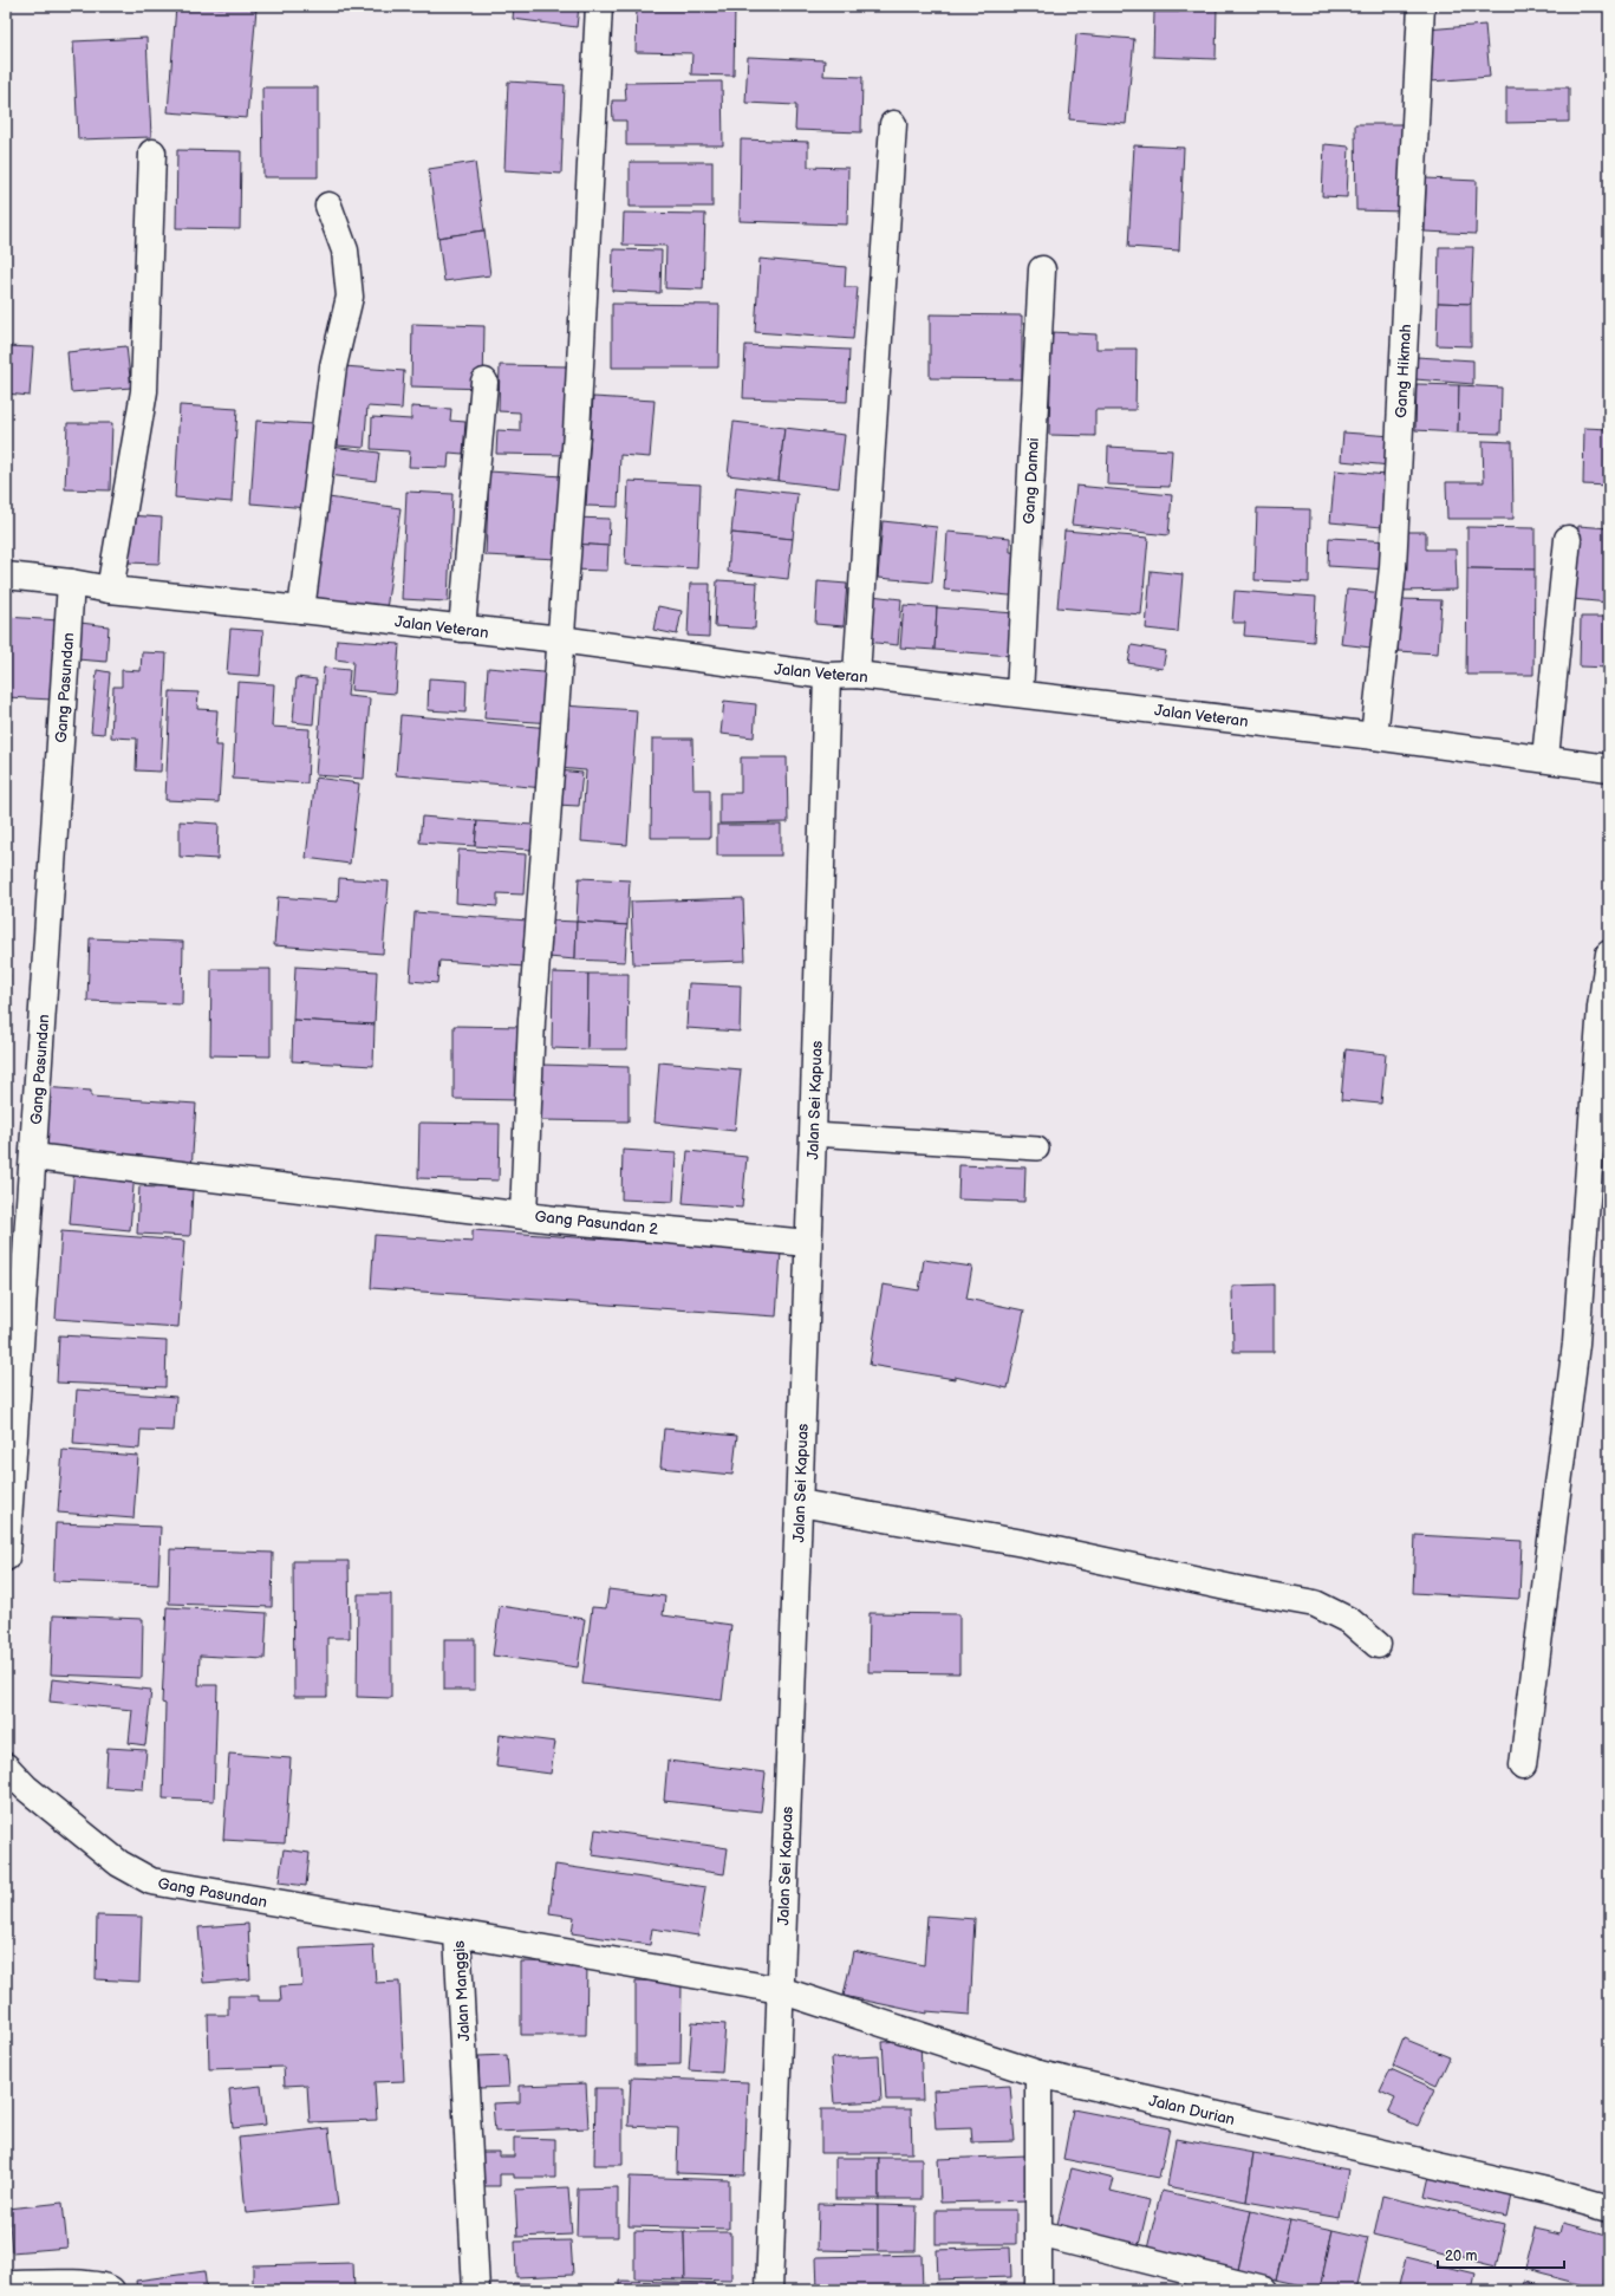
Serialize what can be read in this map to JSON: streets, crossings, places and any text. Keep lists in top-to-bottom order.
{
  "streets": {
    "street": [
      "Gang Hikmah",
      "Gang Damai",
      "Jalan Veteran",
      "Gang Pasundan",
      "Jalan Sei Kapuas",
      "Gang Pasundan 2",
      "Jalan Manggis",
      "Jalan Durian"
    ]
  },
  "crossings": [
    ["Gang Hikmah", "Jalan Veteran"],
    ["Gang Damai", "Jalan Veteran"],
    ["Jalan Veteran", "Gang Pasundan"],
    ["Jalan Veteran", "Jalan Sei Kapuas"],
    ["Jalan Veteran", "Gang Pasundan 2"],
    ["Gang Pasundan", "Jalan Manggis"],
    ["Jalan Sei Kapuas", "Gang Pasundan 2"],
    ["Jalan Sei Kapuas", "Jalan Manggis"],
    ["Jalan Sei Kapuas", "Jalan Durian"],
    ["Jalan Manggis", "Jalan Durian"]
  ],
  "scale_bar": "20 m"
}
